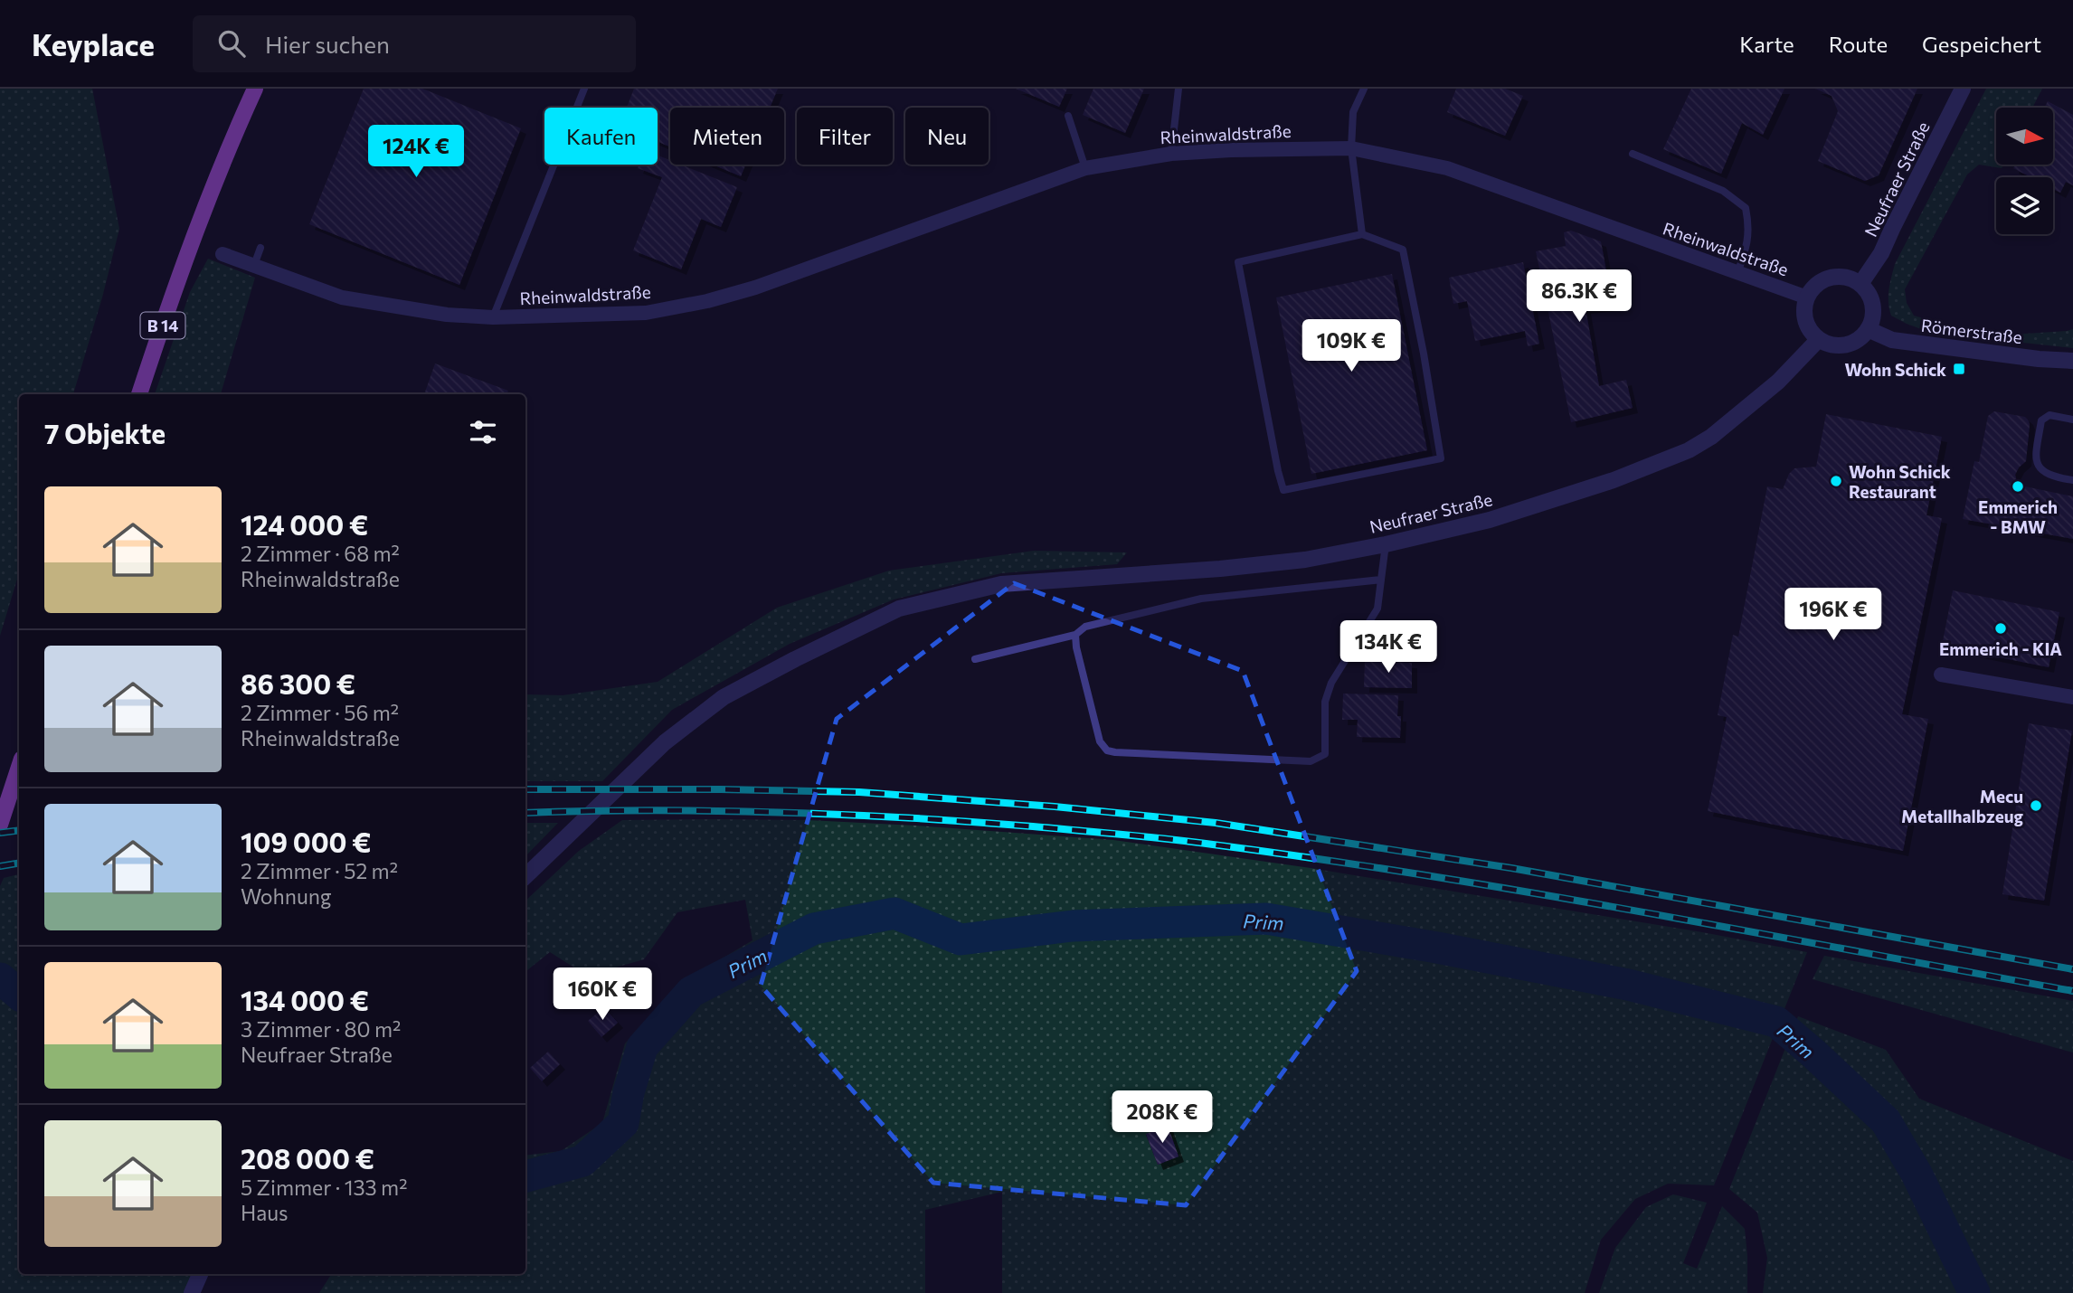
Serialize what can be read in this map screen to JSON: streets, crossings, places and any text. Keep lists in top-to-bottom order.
{
  "streets": {
    "main road": ["B 14"],
    "street": ["Rheinwaldstraße", "Neufraer Straße", "Römerstraße"]
  },
  "crossings": [
    ["Rheinwaldstraße", "Neufraer Straße"],
    ["Rheinwaldstraße", "Römerstraße"],
    ["Neufraer Straße", "Römerstraße"]
  ],
  "water": ["Prim"],
  "places": {
    "transit": ["Wohn Schick"],
    "other": [
      "Wohn Schick Restaurant",
      "Emmerich - BMW",
      "Emmerich - KIA",
      "Mecu Metallhalbzeug"
    ]
  },
  "north": "right",
  "page": {
    "header": "Keyplace",
    "search": "Hier suchen",
    "nav": ["Karte", "Route", "Gespeichert"],
    "chip": [
      "Kaufen",
      "Mieten",
      "Filter",
      "Neu"
    ],
    "price": [
      "124K €",
      "86.3K €",
      "109K €",
      "196K €",
      "134K €",
      "160K €",
      "208K €"
    ],
    "heading": "7 Objekte",
    "list": [
      {
        "name": "124 000 €",
        "note": "2 Zimmer · 68 m² · Rheinwaldstraße"
      },
      {
        "name": "86 300 €",
        "note": "2 Zimmer · 56 m² · Rheinwaldstraße"
      },
      {
        "name": "109 000 €",
        "note": "2 Zimmer · 52 m² · Wohnung"
      },
      {
        "name": "134 000 €",
        "note": "3 Zimmer · 80 m² · Neufraer Straße"
      },
      {
        "name": "208 000 €",
        "note": "5 Zimmer · 133 m² · Haus"
      }
    ]
  }
}
